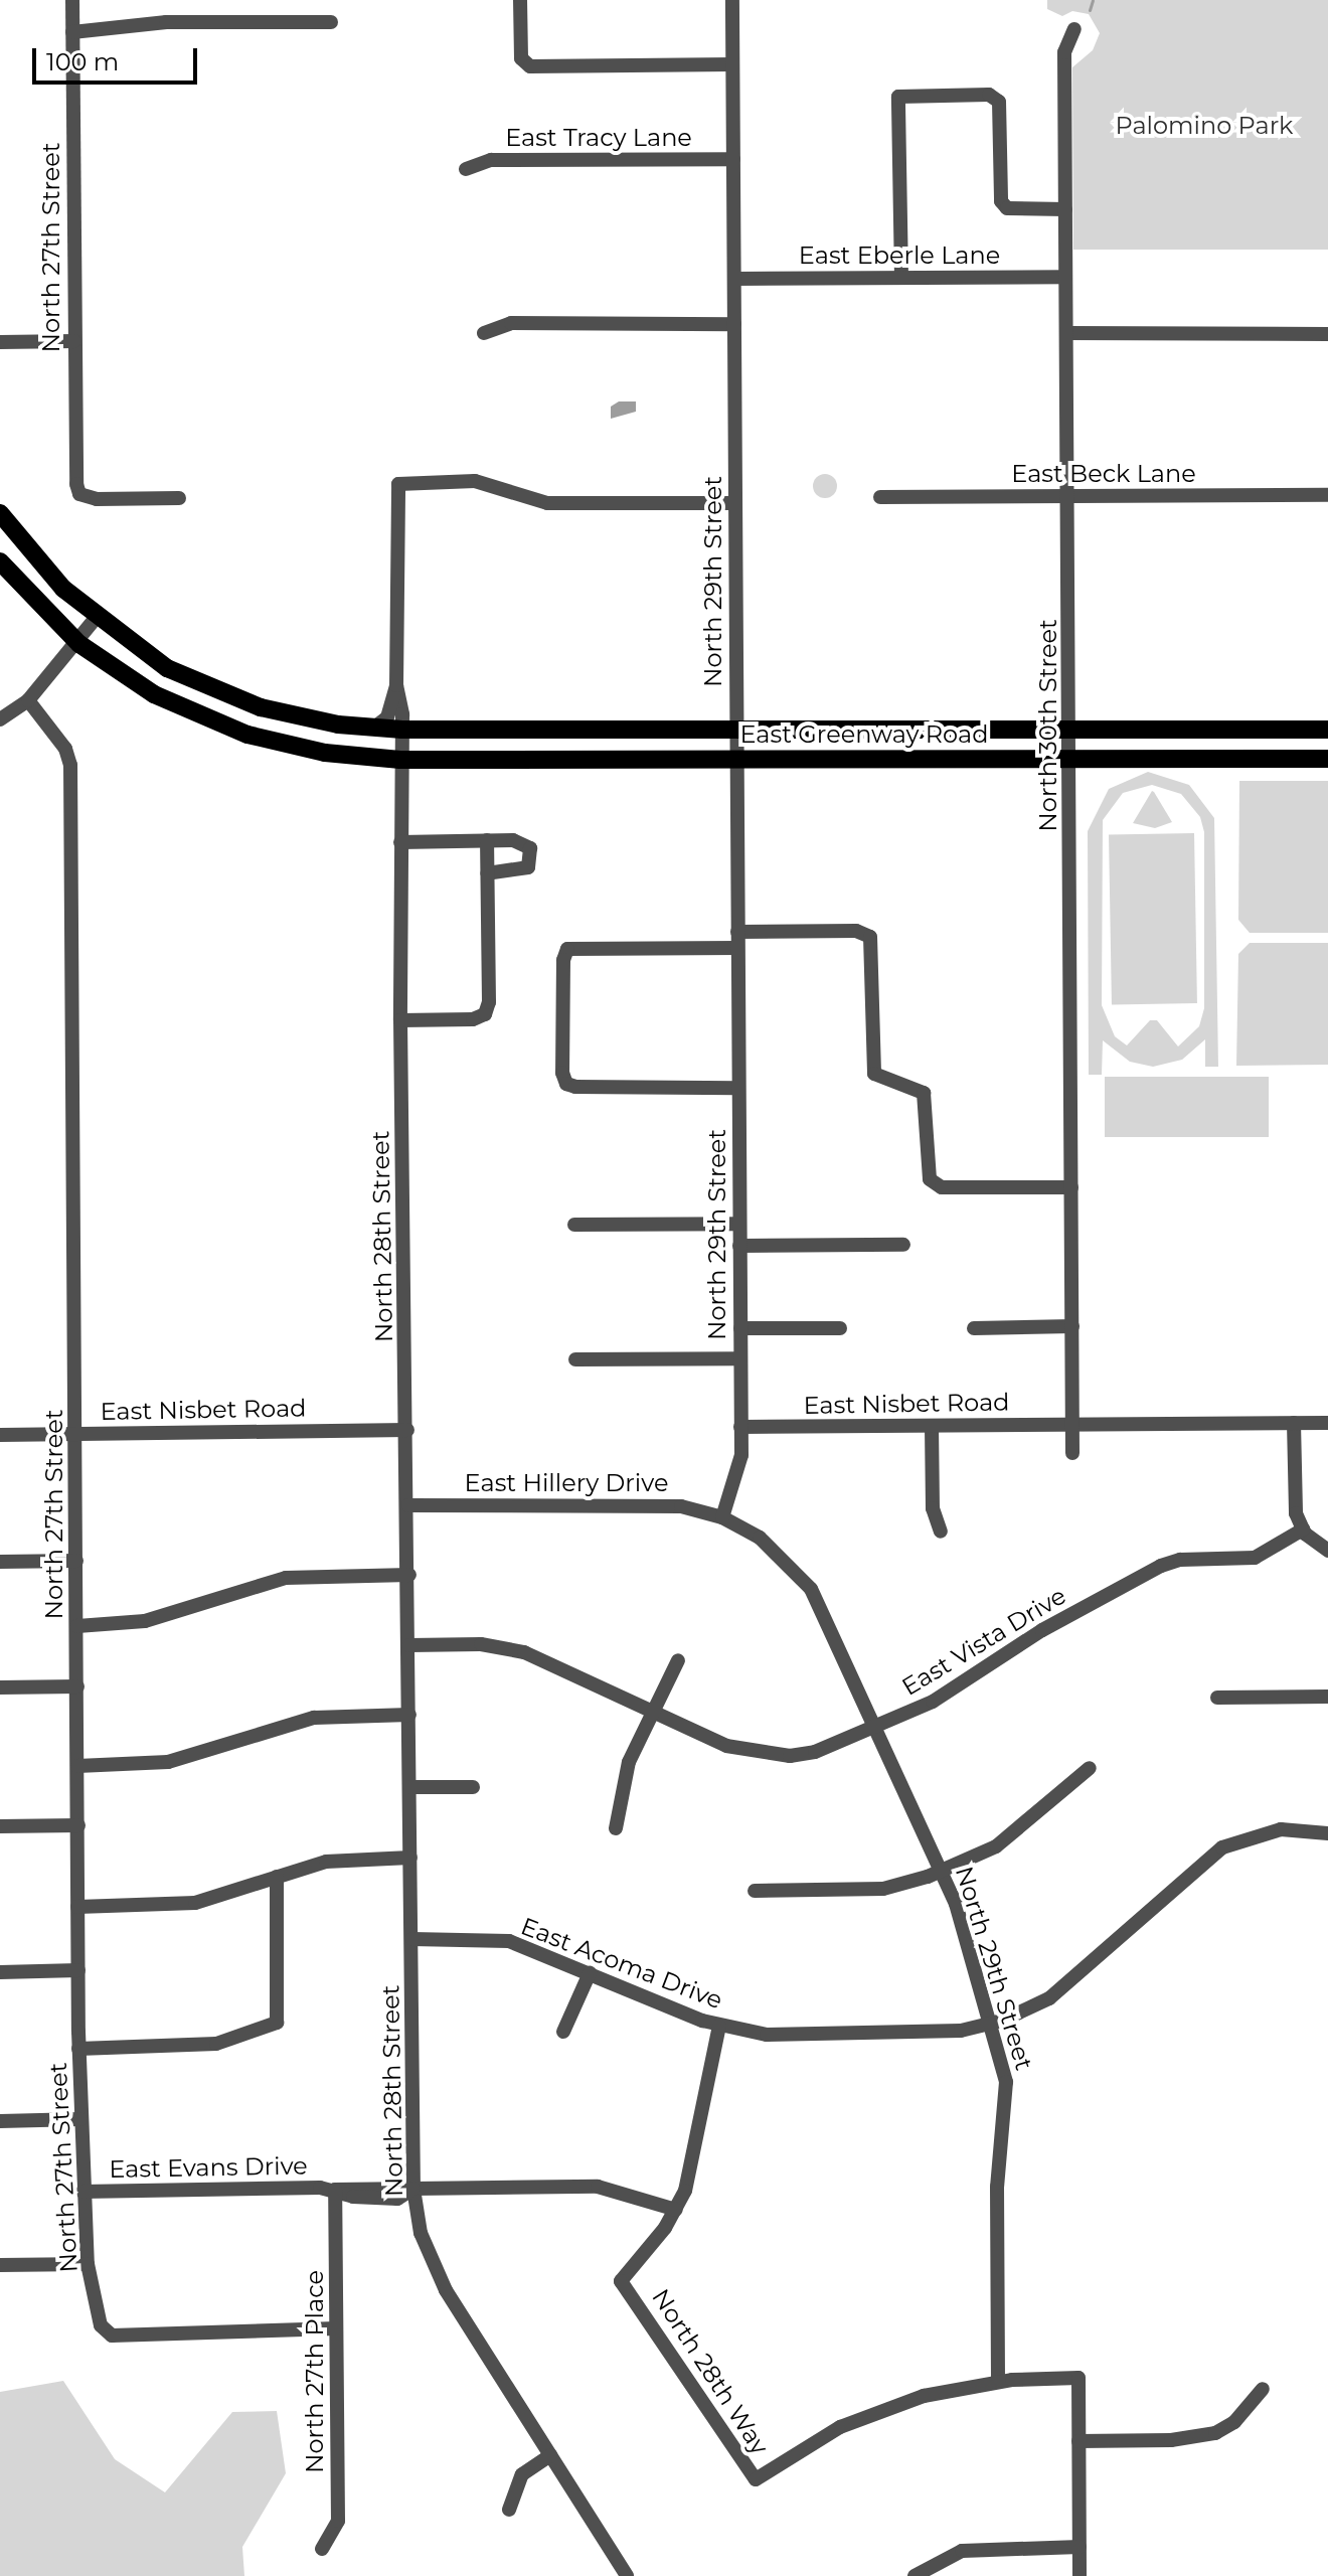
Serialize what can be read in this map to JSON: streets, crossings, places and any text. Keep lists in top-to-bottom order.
{
  "streets": {
    "main road": ["East Greenway Road"],
    "street": [
      "East Tracy Lane",
      "North 27th Street",
      "East Eberle Lane",
      "East Beck Lane",
      "North 29th Street",
      "North 30th Street",
      "North 28th Street",
      "East Nisbet Road",
      "East Hillery Drive",
      "East Vista Drive",
      "East Acoma Drive",
      "East Evans Drive",
      "North 27th Place",
      "North 28th Way"
    ]
  },
  "crossings": [
    ["East Tracy Lane", "North 29th Street"],
    ["North 27th Street", "East Nisbet Road"],
    ["North 27th Street", "East Evans Drive"],
    ["North 27th Street", "North 27th Place"],
    ["East Eberle Lane", "North 29th Street"],
    ["East Eberle Lane", "North 30th Street"],
    ["East Beck Lane", "North 30th Street"],
    ["North 29th Street", "East Greenway Road"],
    ["North 29th Street", "North 28th Street"],
    ["North 29th Street", "East Nisbet Road"],
    ["North 29th Street", "East Hillery Drive"],
    ["North 29th Street", "East Vista Drive"],
    ["North 29th Street", "East Acoma Drive"],
    ["North 29th Street", "North 28th Way"],
    ["North 30th Street", "East Greenway Road"],
    ["North 30th Street", "East Nisbet Road"],
    ["East Greenway Road", "North 28th Street"],
    ["North 28th Street", "East Nisbet Road"],
    ["North 28th Street", "East Hillery Drive"],
    ["North 28th Street", "East Vista Drive"],
    ["North 28th Street", "East Acoma Drive"],
    ["North 28th Street", "East Evans Drive"],
    ["East Acoma Drive", "North 28th Way"],
    ["East Evans Drive", "North 27th Place"],
    ["East Evans Drive", "North 28th Way"]
  ],
  "parks": ["Palomino Park"],
  "scale_bar": "100 m"
}
